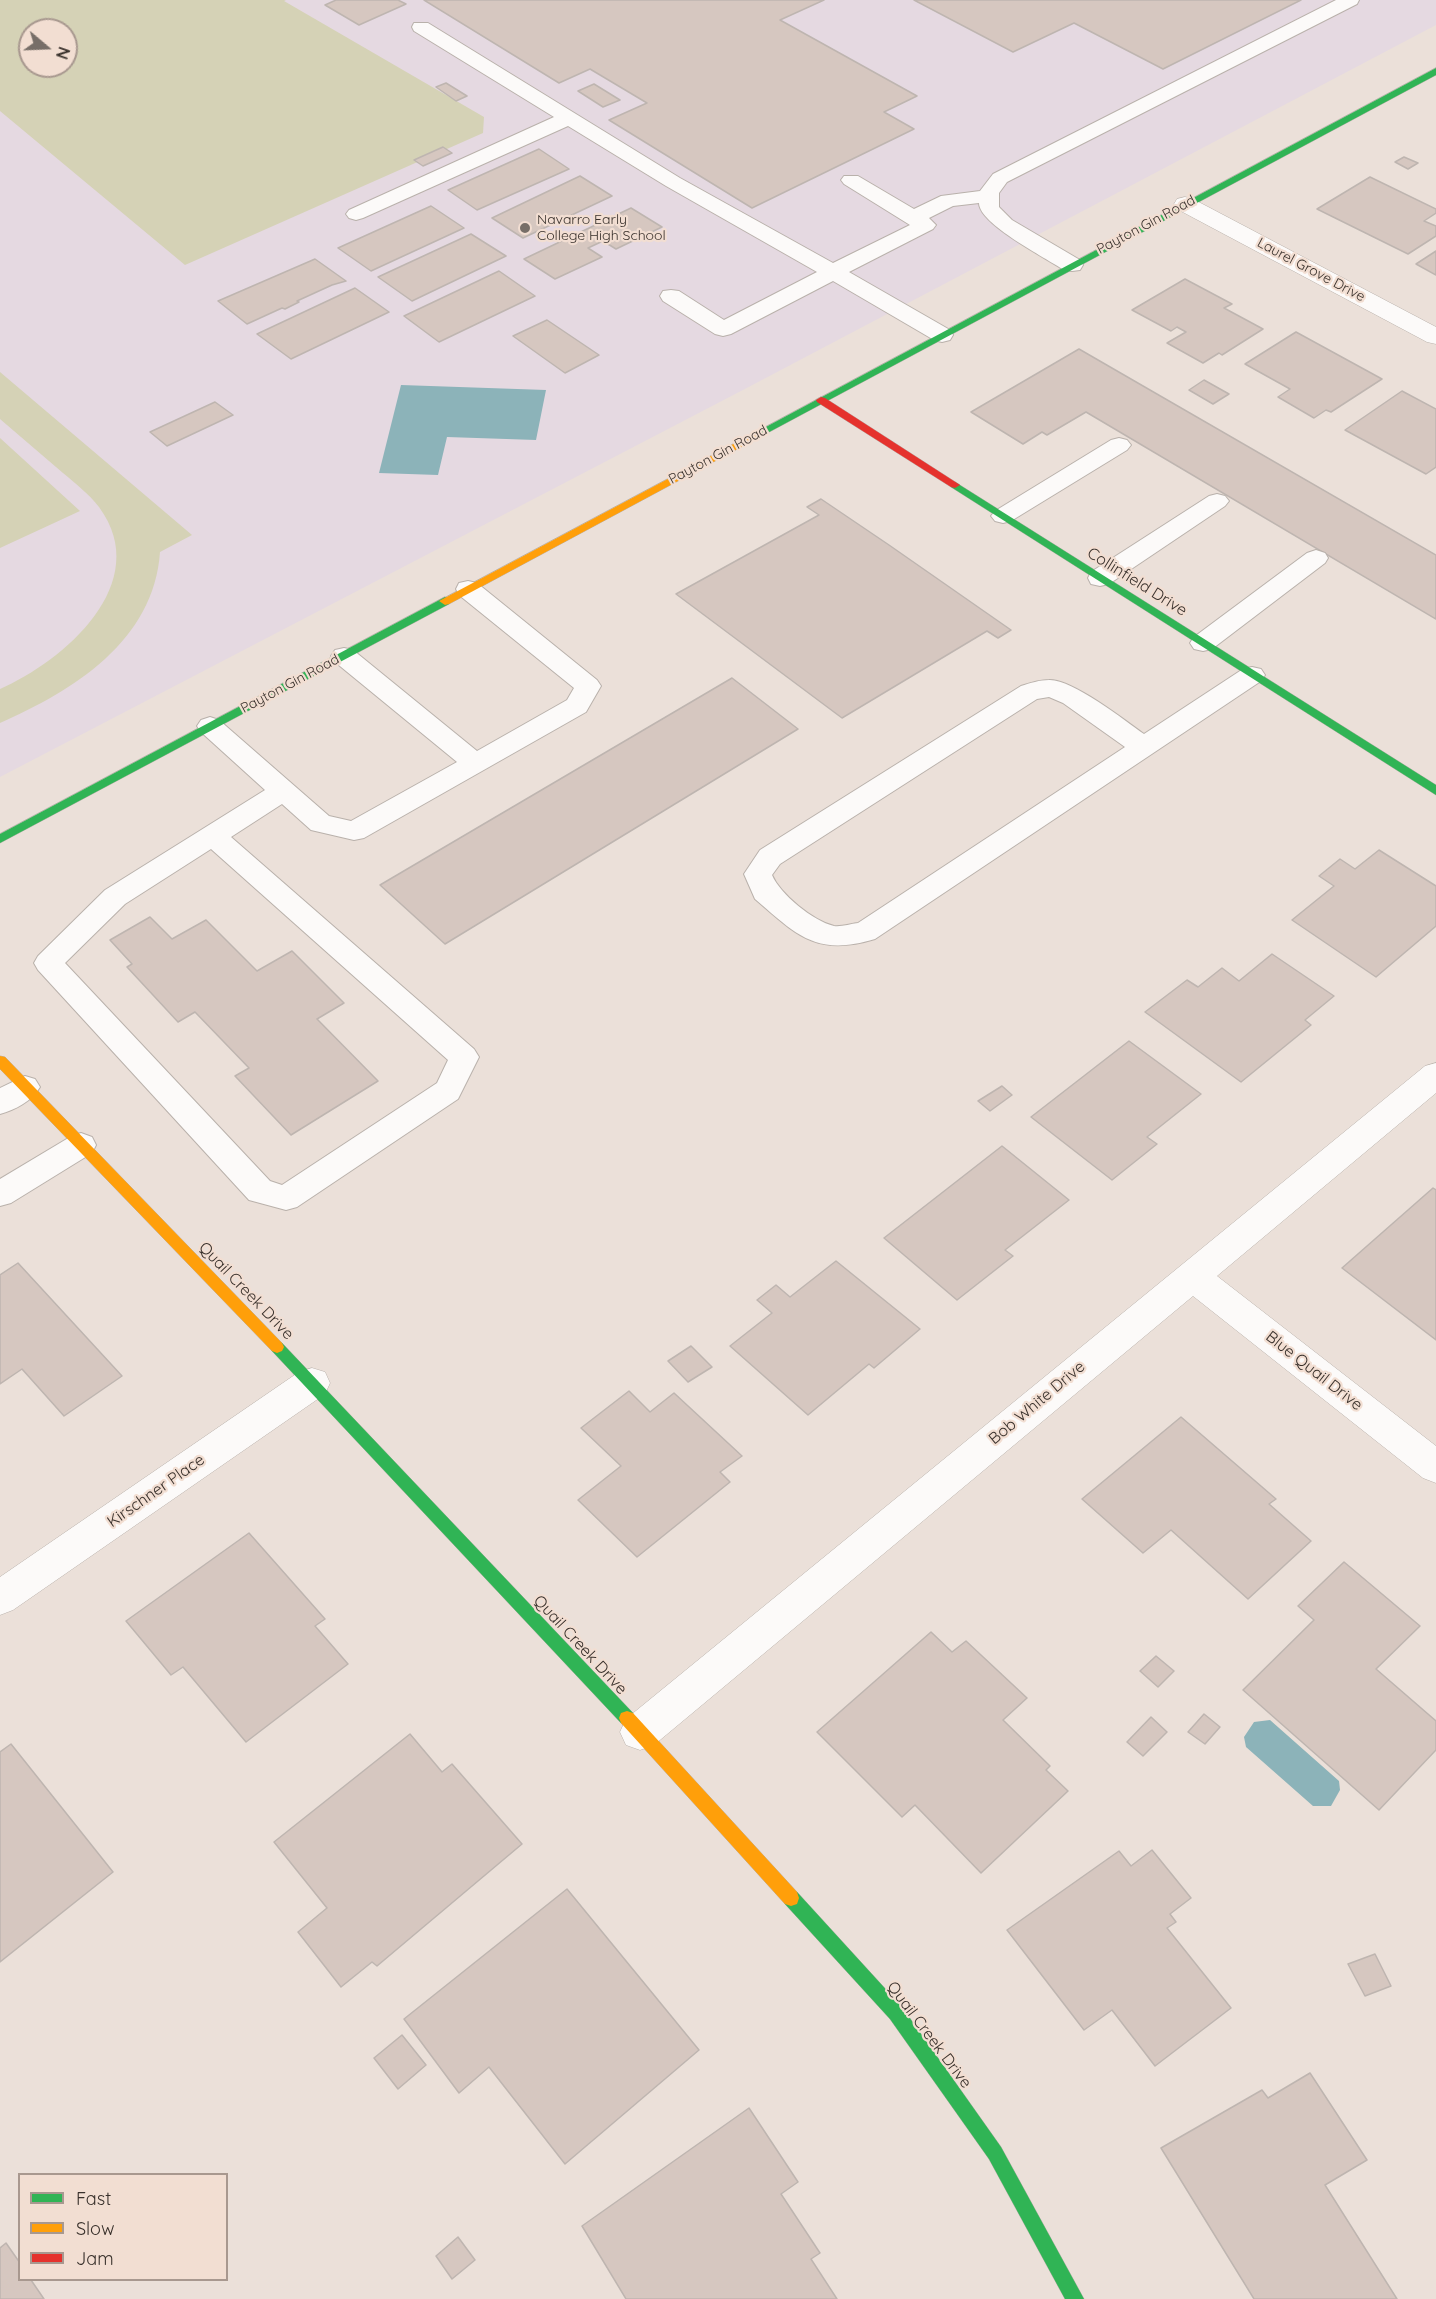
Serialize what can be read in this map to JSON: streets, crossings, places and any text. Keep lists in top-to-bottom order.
{
  "streets": {
    "street": [
      "Payton Gin Road",
      "Laurel Grove Drive",
      "Collinfield Drive",
      "Quail Creek Drive",
      "Blue Quail Drive",
      "Bob White Drive",
      "Kirschner Place"
    ]
  },
  "crossings": [
    ["Payton Gin Road", "Laurel Grove Drive"],
    ["Payton Gin Road", "Collinfield Drive"],
    ["Quail Creek Drive", "Bob White Drive"],
    ["Quail Creek Drive", "Kirschner Place"],
    ["Blue Quail Drive", "Bob White Drive"]
  ],
  "places": ["Navarro Early College High School"],
  "legend": ["Fast", "Slow", "Jam"],
  "north": "right"
}
